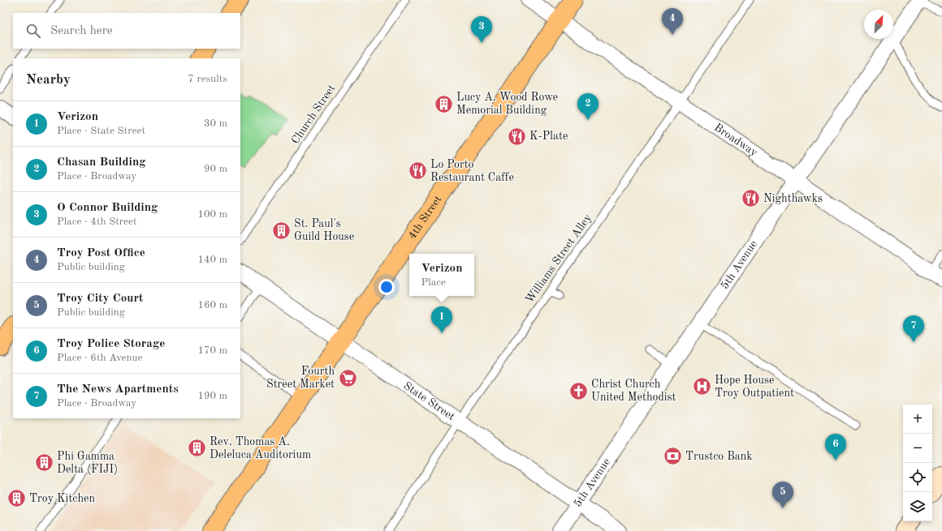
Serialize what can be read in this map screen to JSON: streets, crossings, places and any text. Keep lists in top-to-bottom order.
{
  "streets": {
    "main road": ["4th Street"],
    "street": ["Broadway", "5th Avenue", "State Street"],
    "lane": ["Church Street", "Williams Street Alley"]
  },
  "crossings": [
    ["Broadway", "4th Street"],
    ["Broadway", "Williams Street Alley"],
    ["Broadway", "5th Avenue"],
    ["4th Street", "State Street"],
    ["Williams Street Alley", "State Street"],
    ["5th Avenue", "State Street"]
  ],
  "places": {
    "building": [
      "Lucy A. Wood Rowe Memorial Building",
      "St. Paul's Guild House",
      "Rev. Thomas A. Deleluca Auditorium",
      "Phi Gamma Delta (FIJI)",
      "Troy Kitchen"
    ],
    "restaurant": ["K-Plate", "Lo Porto Restaurant Caffe", "Nighthawks"],
    "supermarket": ["Fourth Street Market"],
    "hospital": ["Hope House Troy Outpatient"],
    "church": ["Christ Church United Methodist"],
    "bank": ["Trustco Bank"]
  },
  "north": "top right",
  "page": {
    "pins": [
      "4",
      "3",
      "2",
      "1",
      "7",
      "6",
      "5"
    ],
    "search": "Search here",
    "heading": ["Nearby", "7 results"],
    "list": [
      {
        "mark": "1",
        "name": "Verizon",
        "note": "Place · State Street",
        "value": "30 m"
      },
      {
        "mark": "2",
        "name": "Chasan Building",
        "note": "Place · Broadway",
        "value": "90 m"
      },
      {
        "mark": "3",
        "name": "O Connor Building",
        "note": "Place · 4th Street",
        "value": "100 m"
      },
      {
        "mark": "4",
        "name": "Troy Post Office",
        "note": "Public building",
        "value": "140 m"
      },
      {
        "mark": "5",
        "name": "Troy City Court",
        "note": "Public building",
        "value": "160 m"
      },
      {
        "mark": "6",
        "name": "Troy Police Storage",
        "note": "Place · 6th Avenue",
        "value": "170 m"
      },
      {
        "mark": "7",
        "name": "The News Apartments",
        "note": "Place · Broadway",
        "value": "190 m"
      }
    ],
    "popup": ["Verizon", "Place"],
    "map_buttons": ["+", "−"]
  }
}
